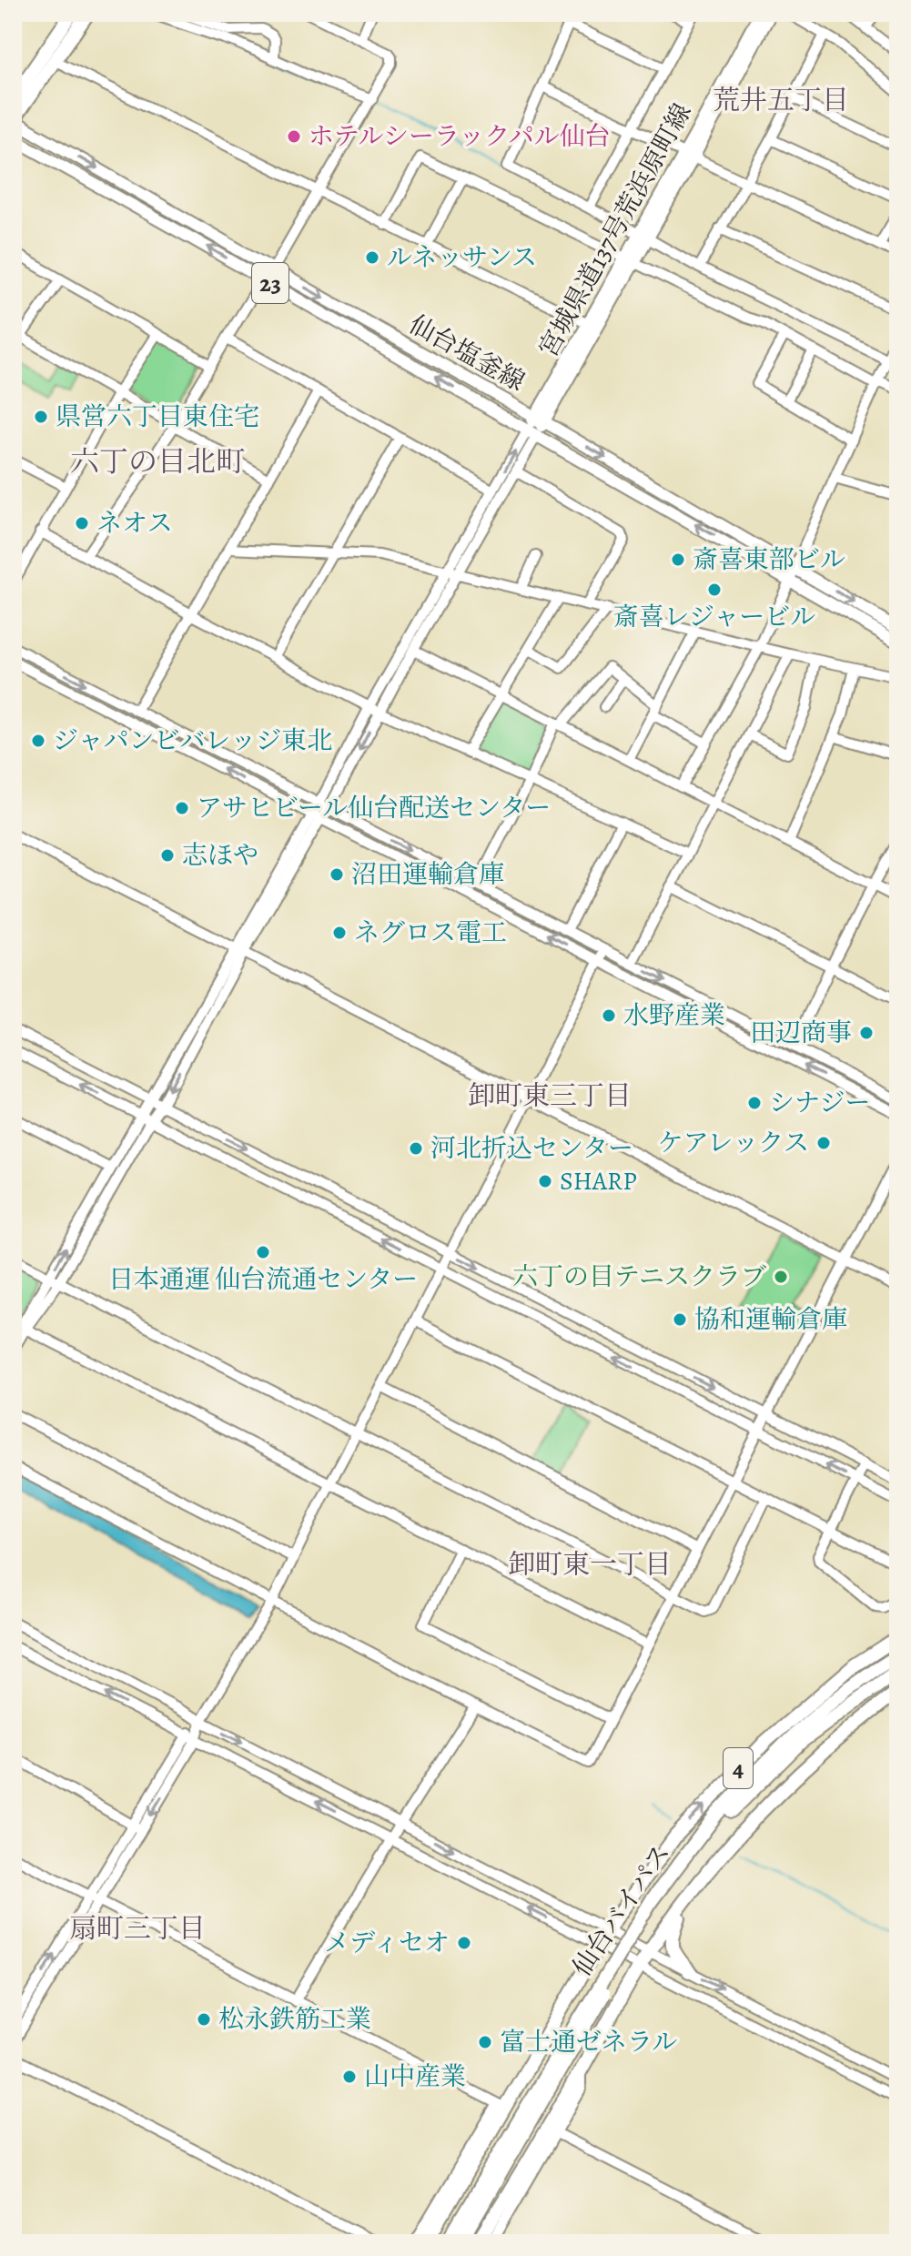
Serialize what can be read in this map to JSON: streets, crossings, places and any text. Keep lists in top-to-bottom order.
{
  "streets": {
    "highway": ["4", "仙台バイパス"],
    "main road": ["宮城県道137号荒浜原町線", "23", "仙台塩釜線"]
  },
  "crossings": [
    ["宮城県道137号荒浜原町線", "仙台塩釜線"]
  ],
  "districts": [
    "荒井五丁目",
    "六丁の目北町",
    "卸町東三丁目",
    "卸町東一丁目",
    "扇町三丁目"
  ],
  "places": [
    "ホテルシーラックパル仙台",
    "ルネッサンス",
    "県営六丁目東住宅",
    "ネオス",
    "斎喜東部ビル",
    "斎喜レジャービル",
    "ジャパンビバレッジ東北",
    "アサヒビール仙台配送センター",
    "志ほや",
    "沼田運輸倉庫",
    "ネグロス電工",
    "水野産業",
    "田辺商事",
    "シナジー",
    "ケアレックス",
    "河北折込センター",
    "SHARP",
    "日本通運 仙台流通センター",
    "六丁の目テニスクラブ",
    "協和運輸倉庫",
    "メディセオ",
    "松永鉄筋工業",
    "富士通ゼネラル",
    "山中産業"
  ]
}
